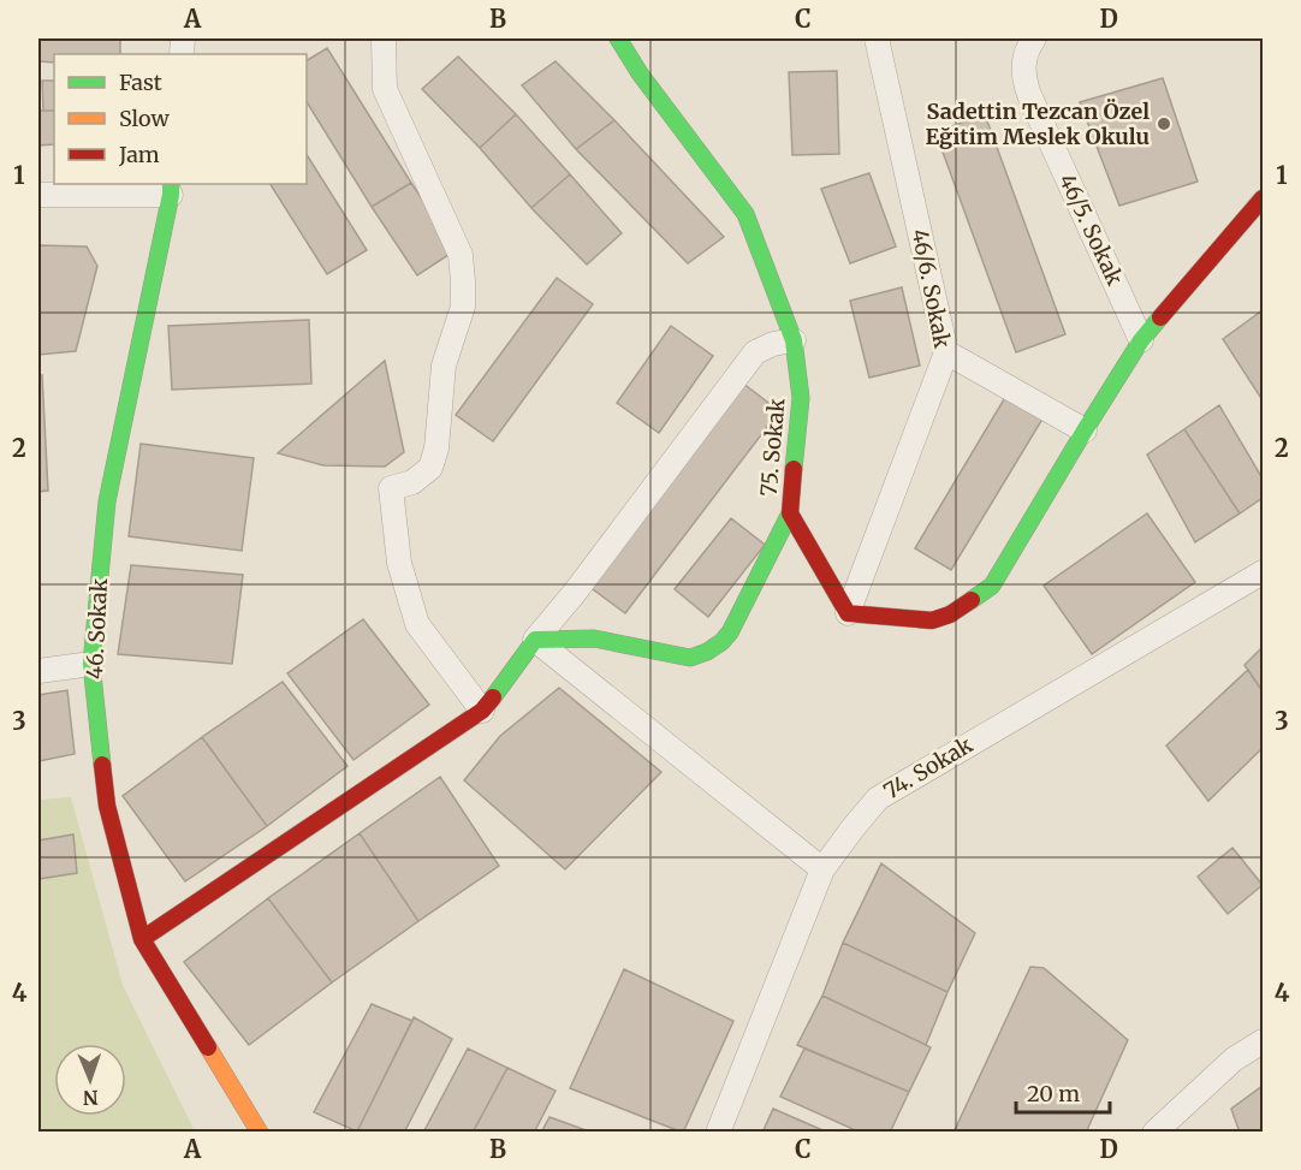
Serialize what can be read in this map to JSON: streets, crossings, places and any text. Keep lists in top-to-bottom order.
{
  "streets": {
    "street": [
      "46/5. Sokak",
      "46/6. Sokak",
      "75. Sokak",
      "46. Sokak",
      "74. Sokak"
    ]
  },
  "crossings": [
    ["46/6. Sokak", "75. Sokak"]
  ],
  "places": ["Sadettin Tezcan Özel Eğitim Meslek Okulu"],
  "legend": ["Fast", "Slow", "Jam"],
  "scale_bar": "20 m",
  "north": "bottom",
  "grid": {
    "columns": [
      "A",
      "B",
      "C",
      "D"
    ],
    "rows": [
      "1",
      "2",
      "3",
      "4"
    ]
  }
}
